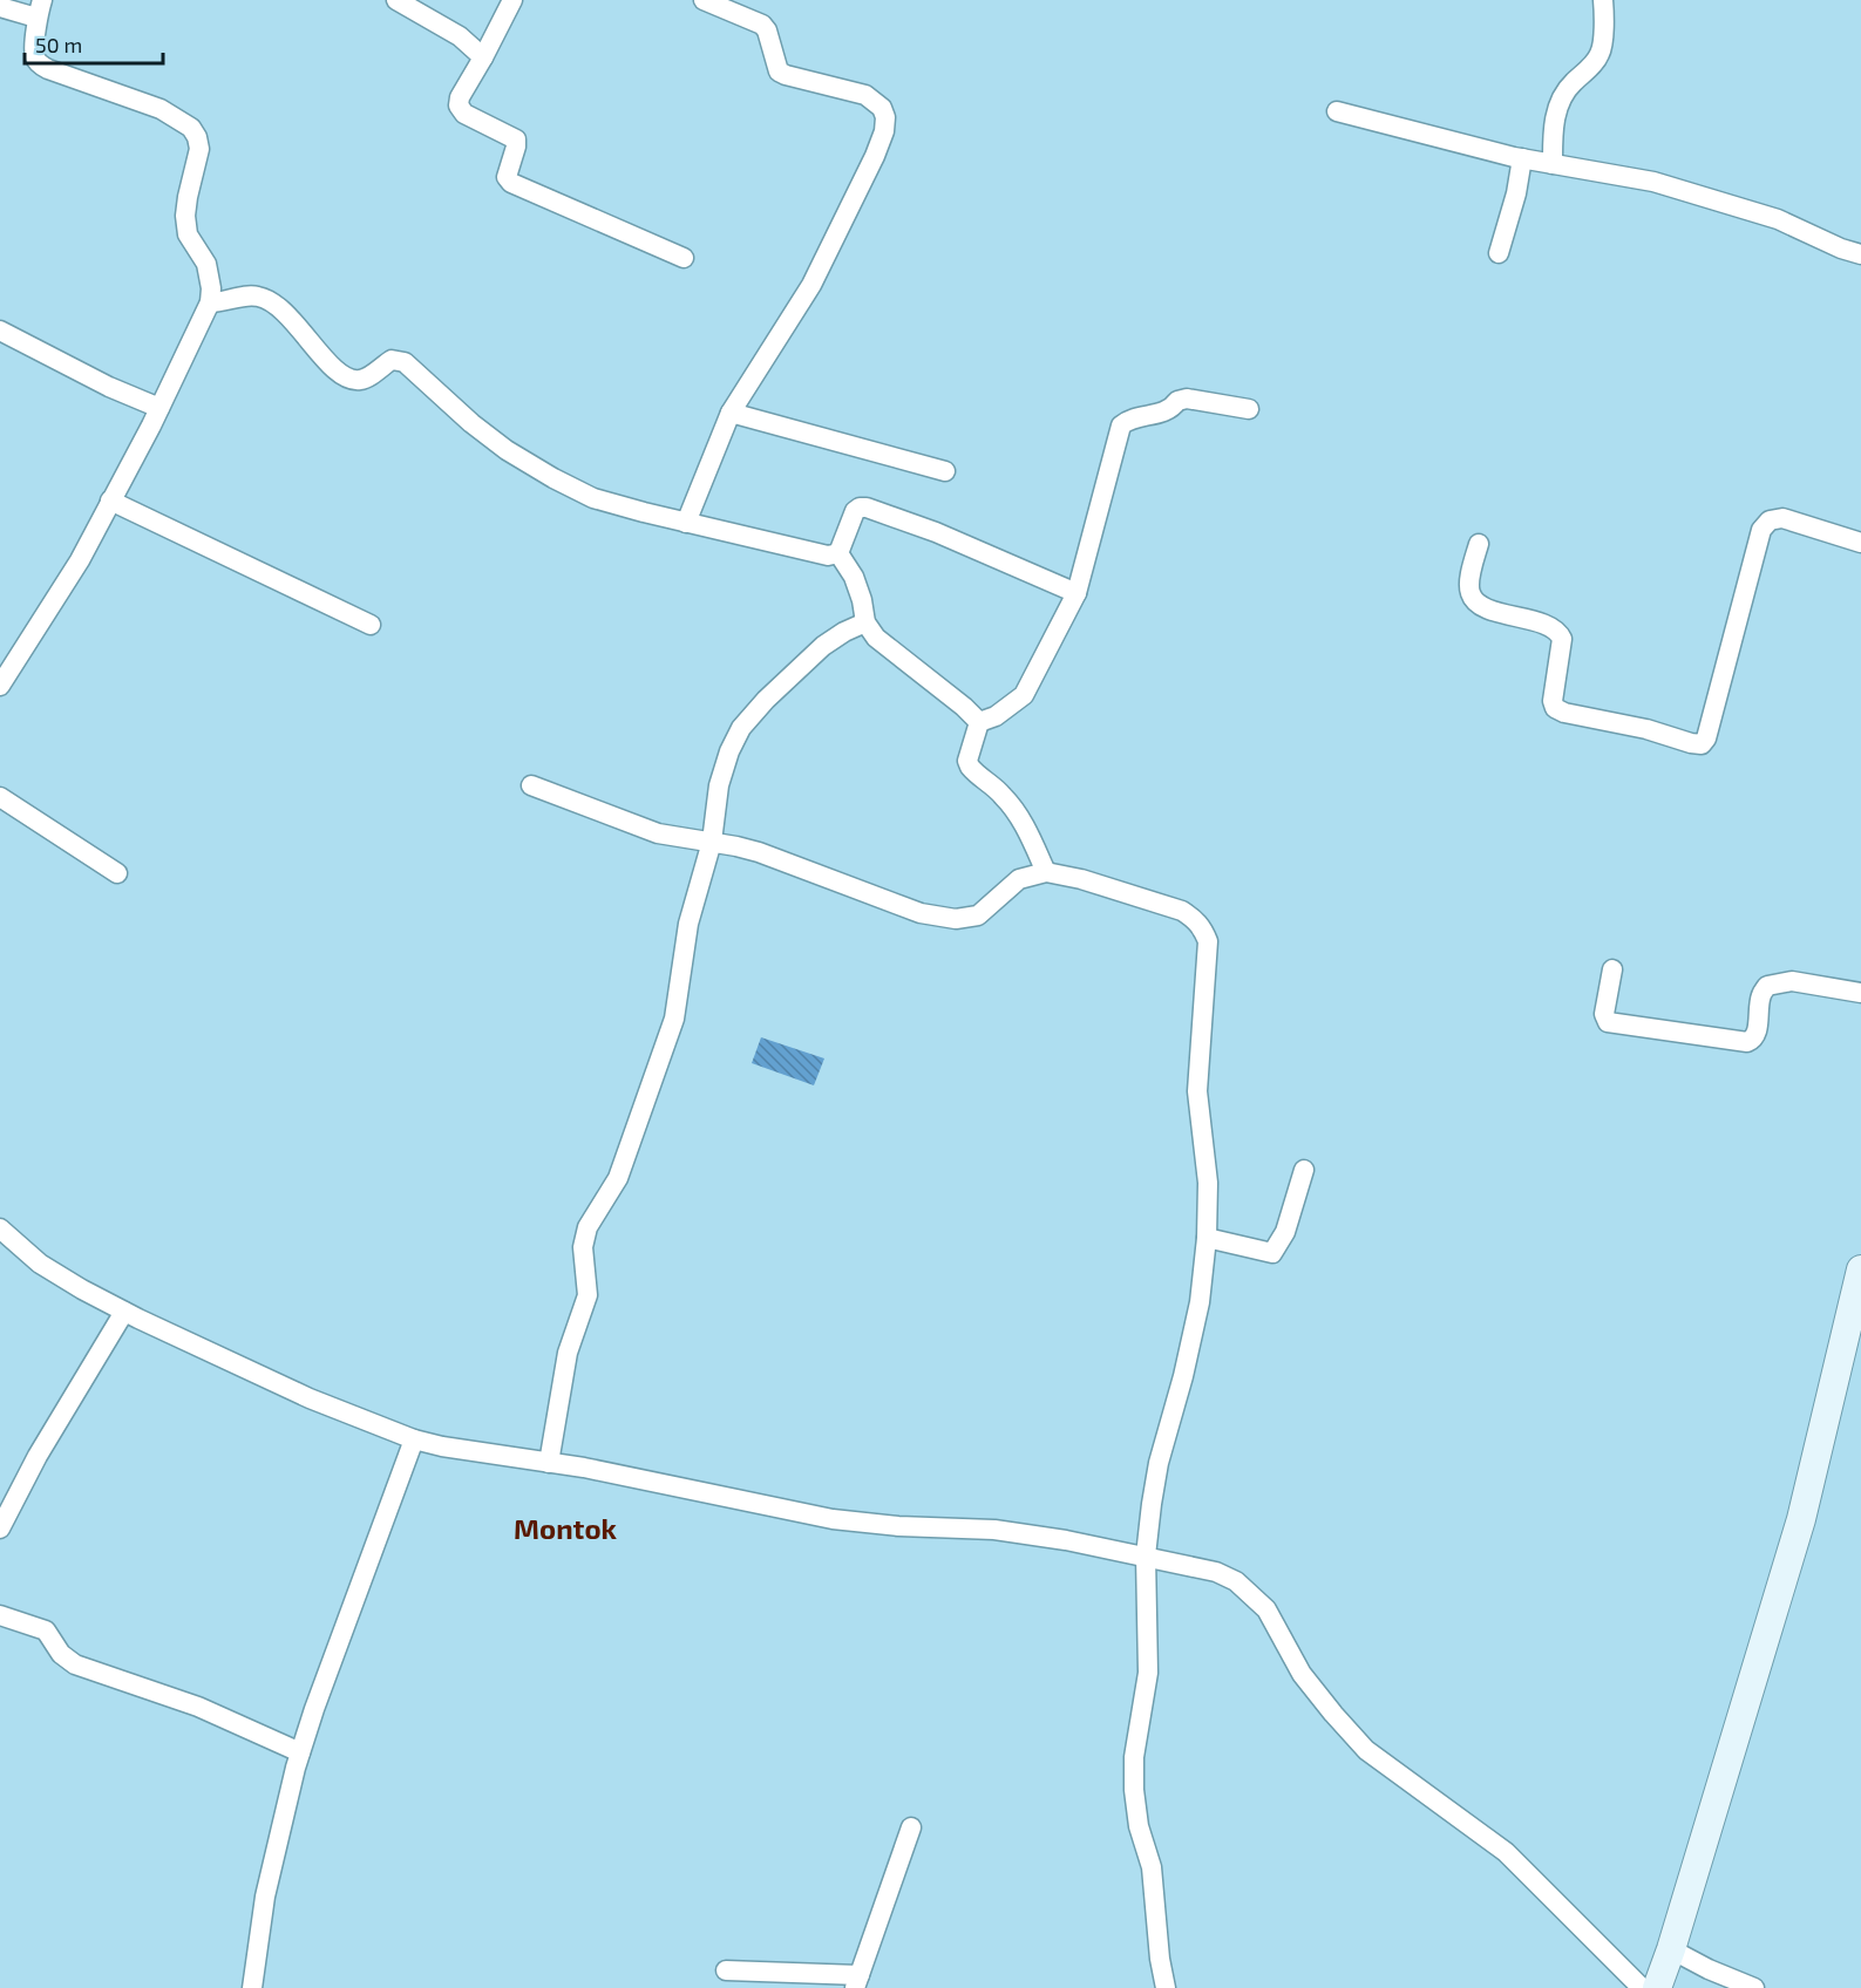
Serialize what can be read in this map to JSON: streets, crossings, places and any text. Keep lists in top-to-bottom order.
{
  "districts": ["Montok"],
  "scale_bar": "50 m"
}
